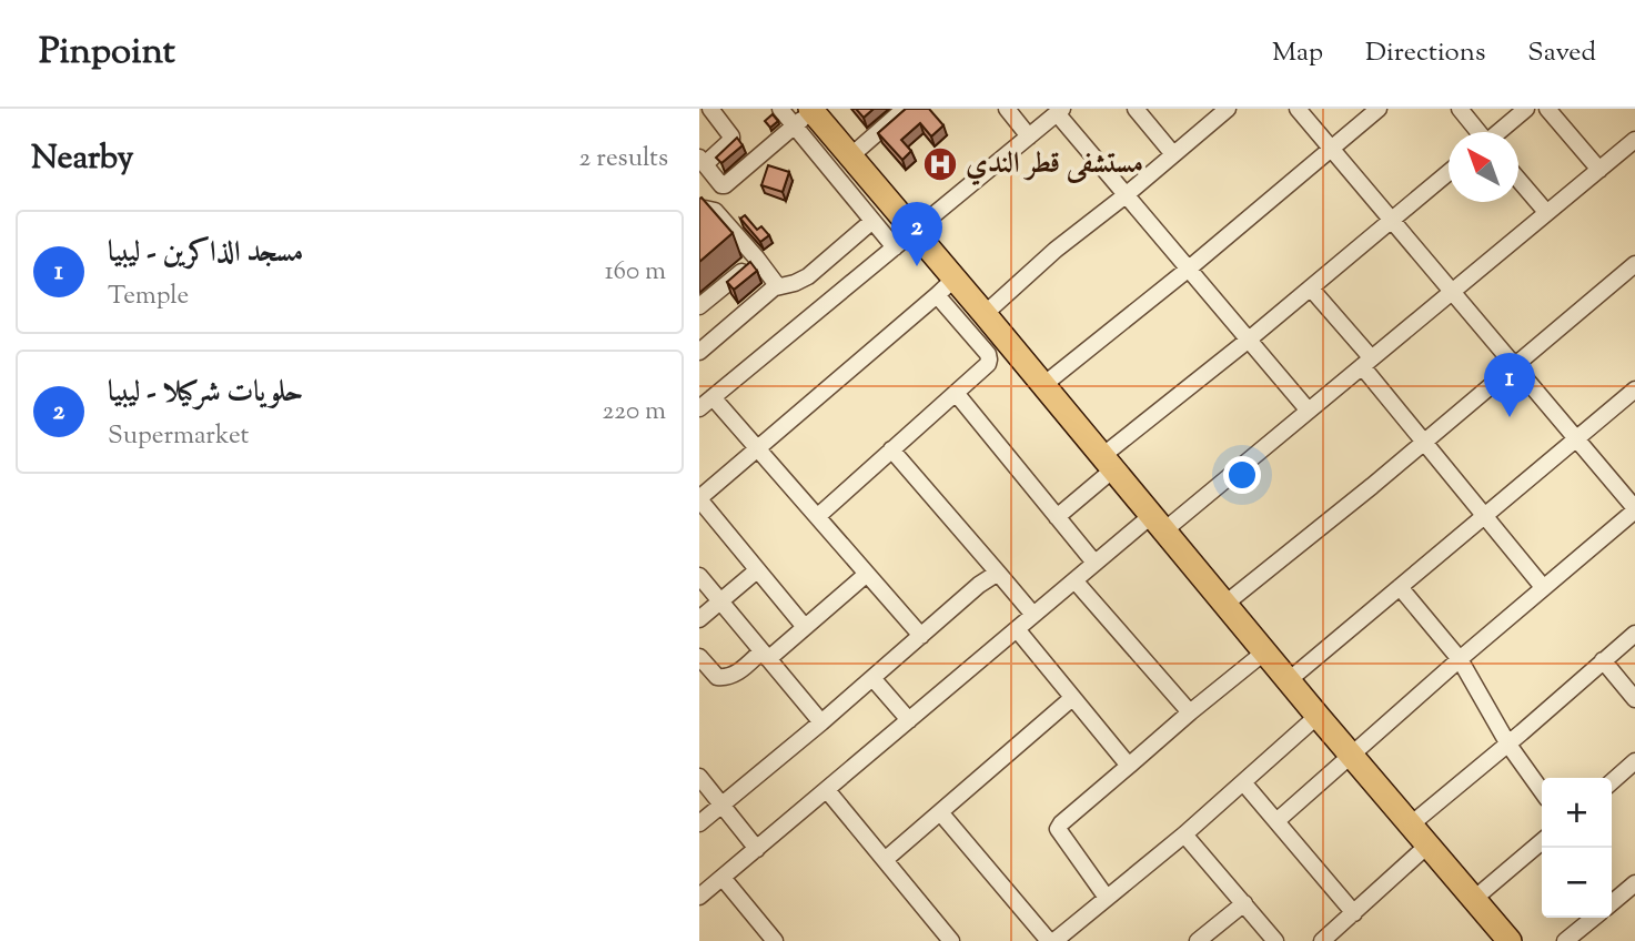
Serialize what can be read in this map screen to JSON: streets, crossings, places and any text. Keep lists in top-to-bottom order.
{
  "places": {
    "hospital": ["مستشفى قطر الندي"]
  },
  "north": "top left",
  "page": {
    "header": "Pinpoint",
    "nav": ["Map", "Directions", "Saved"],
    "heading": ["Nearby", "2 results"],
    "pins": ["2", "1"],
    "list": [
      {
        "mark": "1",
        "name": "مسجد الذاكرين - ليبيا",
        "note": "Temple",
        "value": "160 m"
      },
      {
        "mark": "2",
        "name": "حلويات شركيلا - ليبيا",
        "note": "Supermarket",
        "value": "220 m"
      }
    ],
    "map_buttons": ["+", "−"]
  }
}
